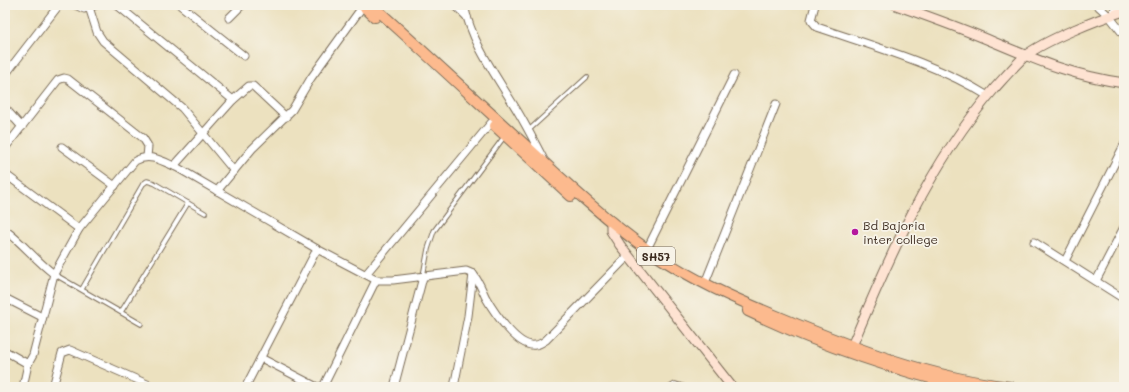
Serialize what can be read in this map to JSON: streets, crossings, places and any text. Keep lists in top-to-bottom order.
{
  "streets": {
    "main road": ["SH57"]
  },
  "places": ["Bd Bajoria inter college"]
}
